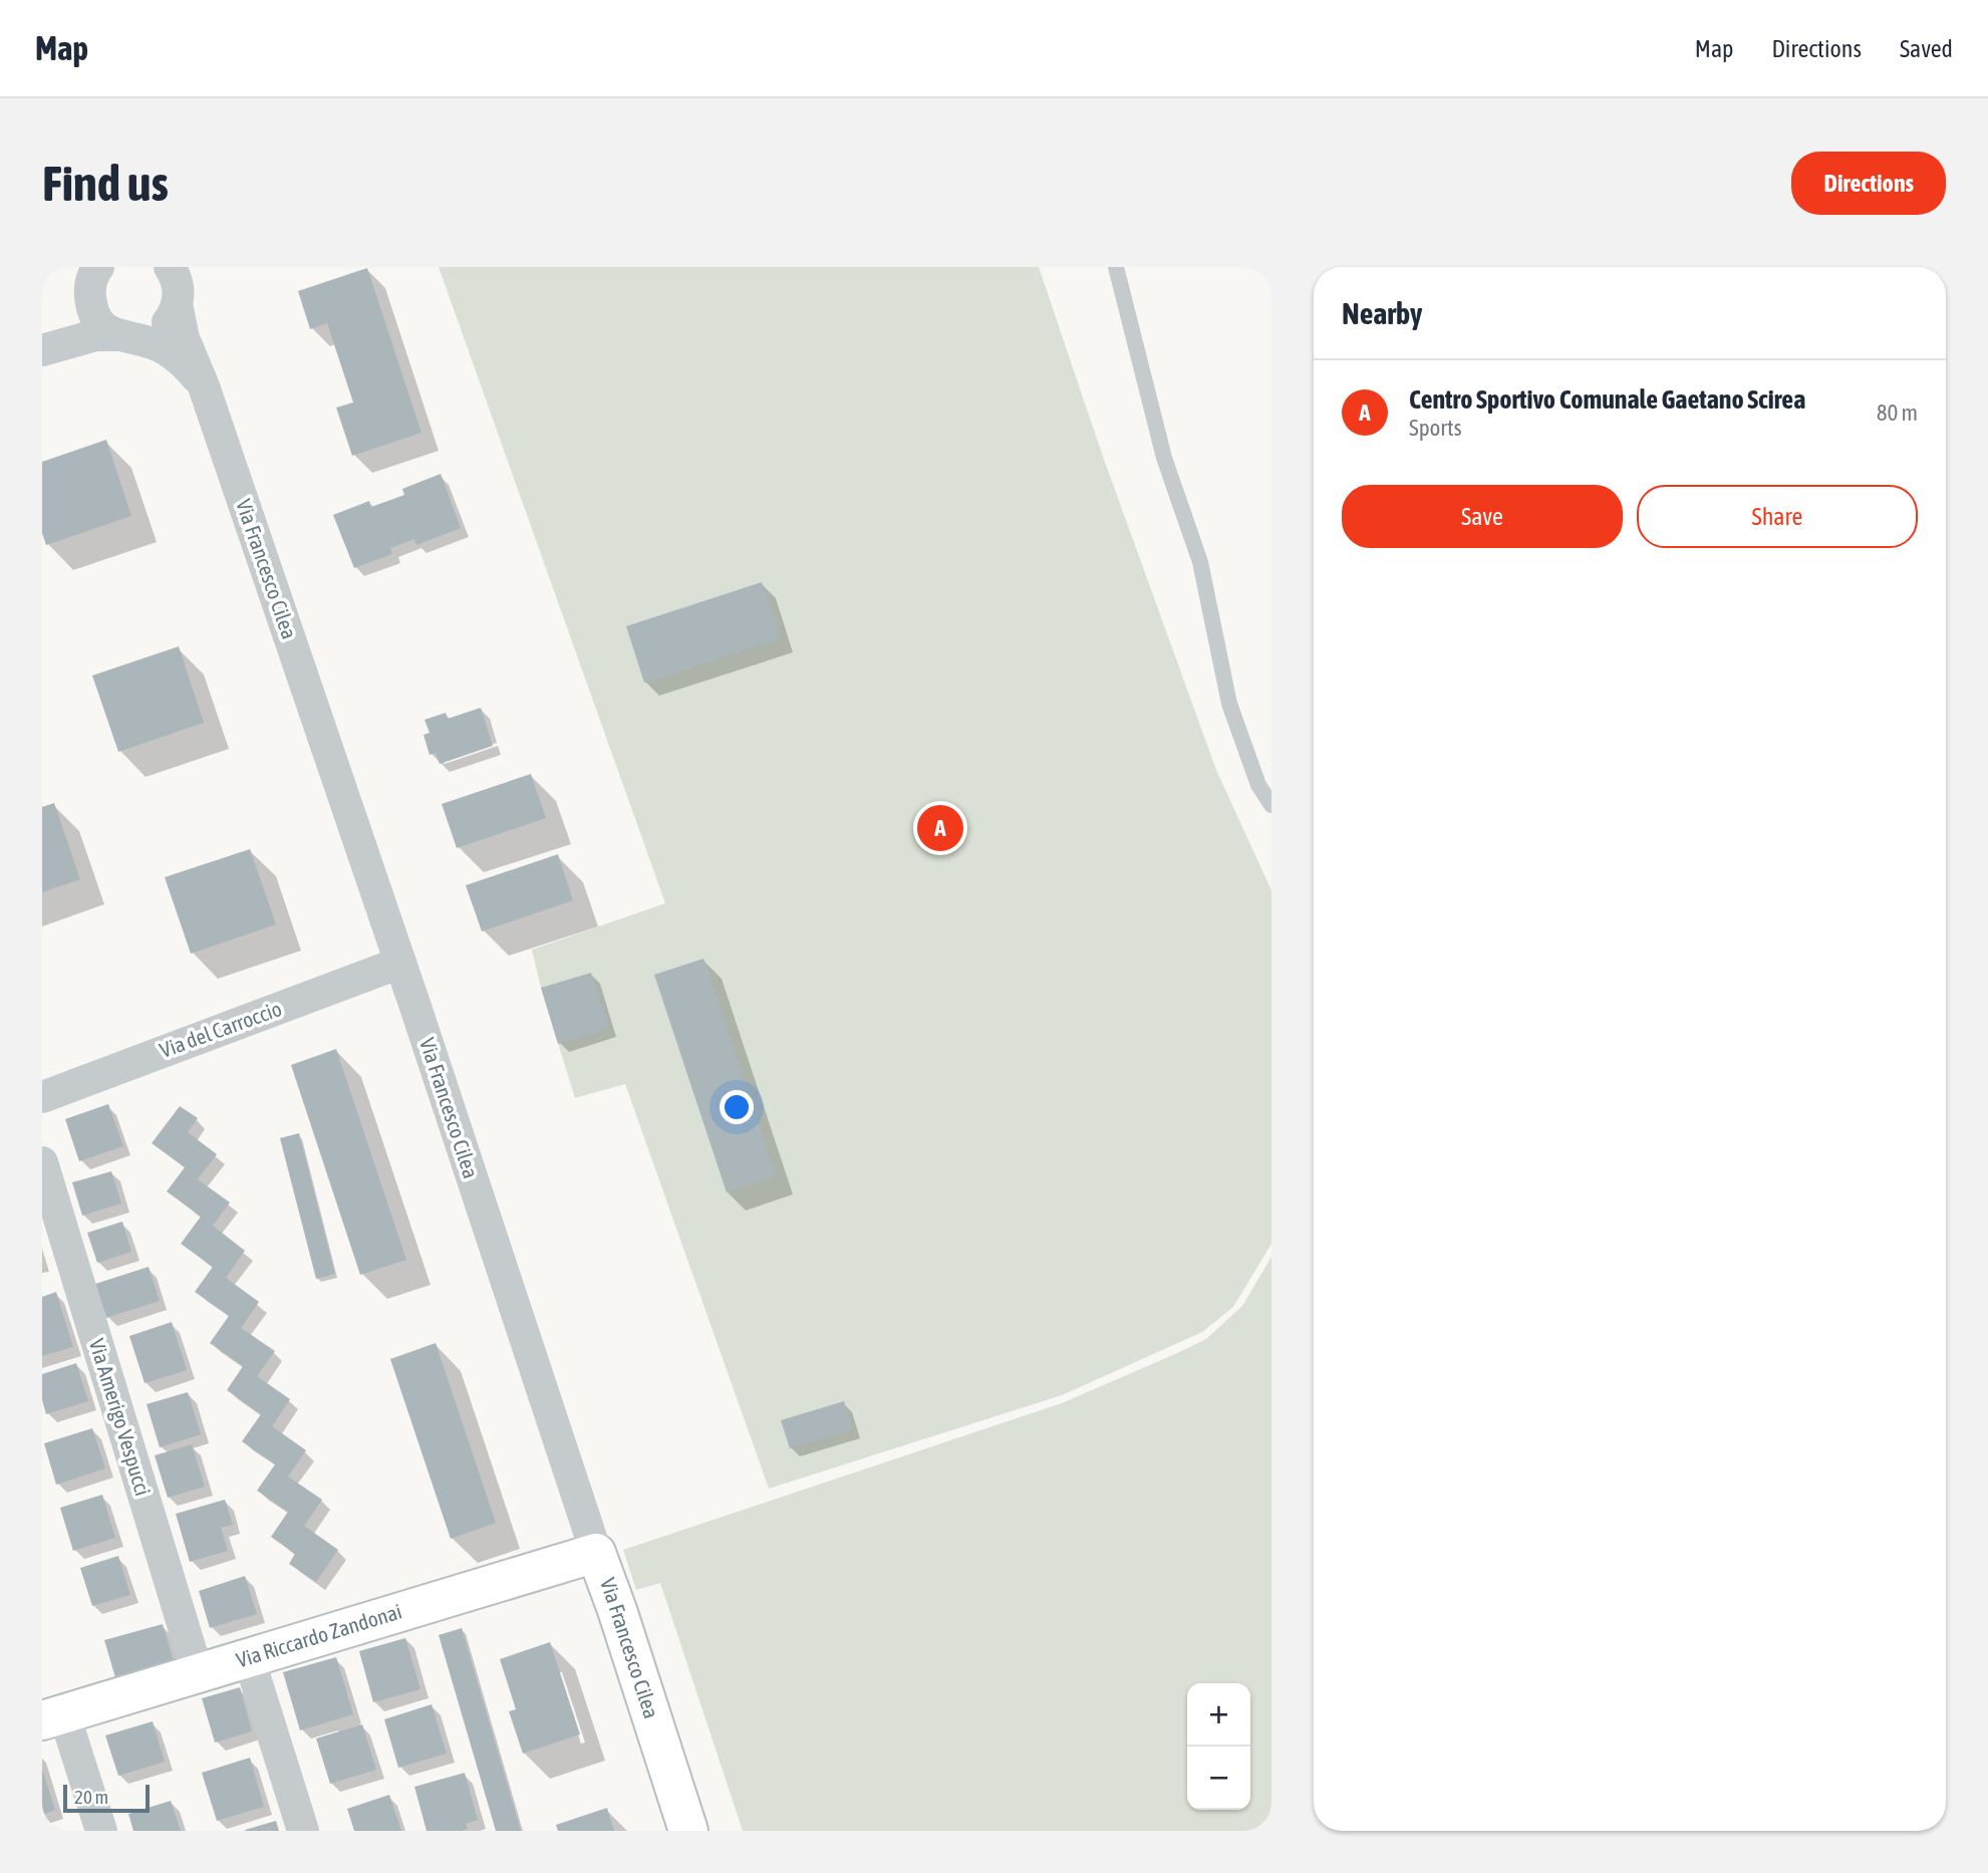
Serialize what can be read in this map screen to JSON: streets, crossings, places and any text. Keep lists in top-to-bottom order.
{
  "streets": {
    "street": [
      "Via Francesco Cilea",
      "Via del Carroccio",
      "Via Amerigo Vespucci",
      "Via Riccardo Zandonai"
    ]
  },
  "crossings": [
    ["Via Francesco Cilea", "Via del Carroccio"],
    ["Via Francesco Cilea", "Via Riccardo Zandonai"],
    ["Via Amerigo Vespucci", "Via Riccardo Zandonai"]
  ],
  "scale_bar": "20 m",
  "page": {
    "header": "Map",
    "nav": ["Map", "Directions", "Saved"],
    "buttons": [
      "Directions",
      ["Save", "Share"]
    ],
    "title": "Find us",
    "heading": "Nearby",
    "list": [
      {
        "mark": "A",
        "name": "Centro Sportivo Comunale Gaetano Scirea",
        "note": "Sports",
        "value": "80 m"
      }
    ],
    "pins": "A",
    "map_buttons": ["+", "−"],
    "scale": "20 m"
  }
}
